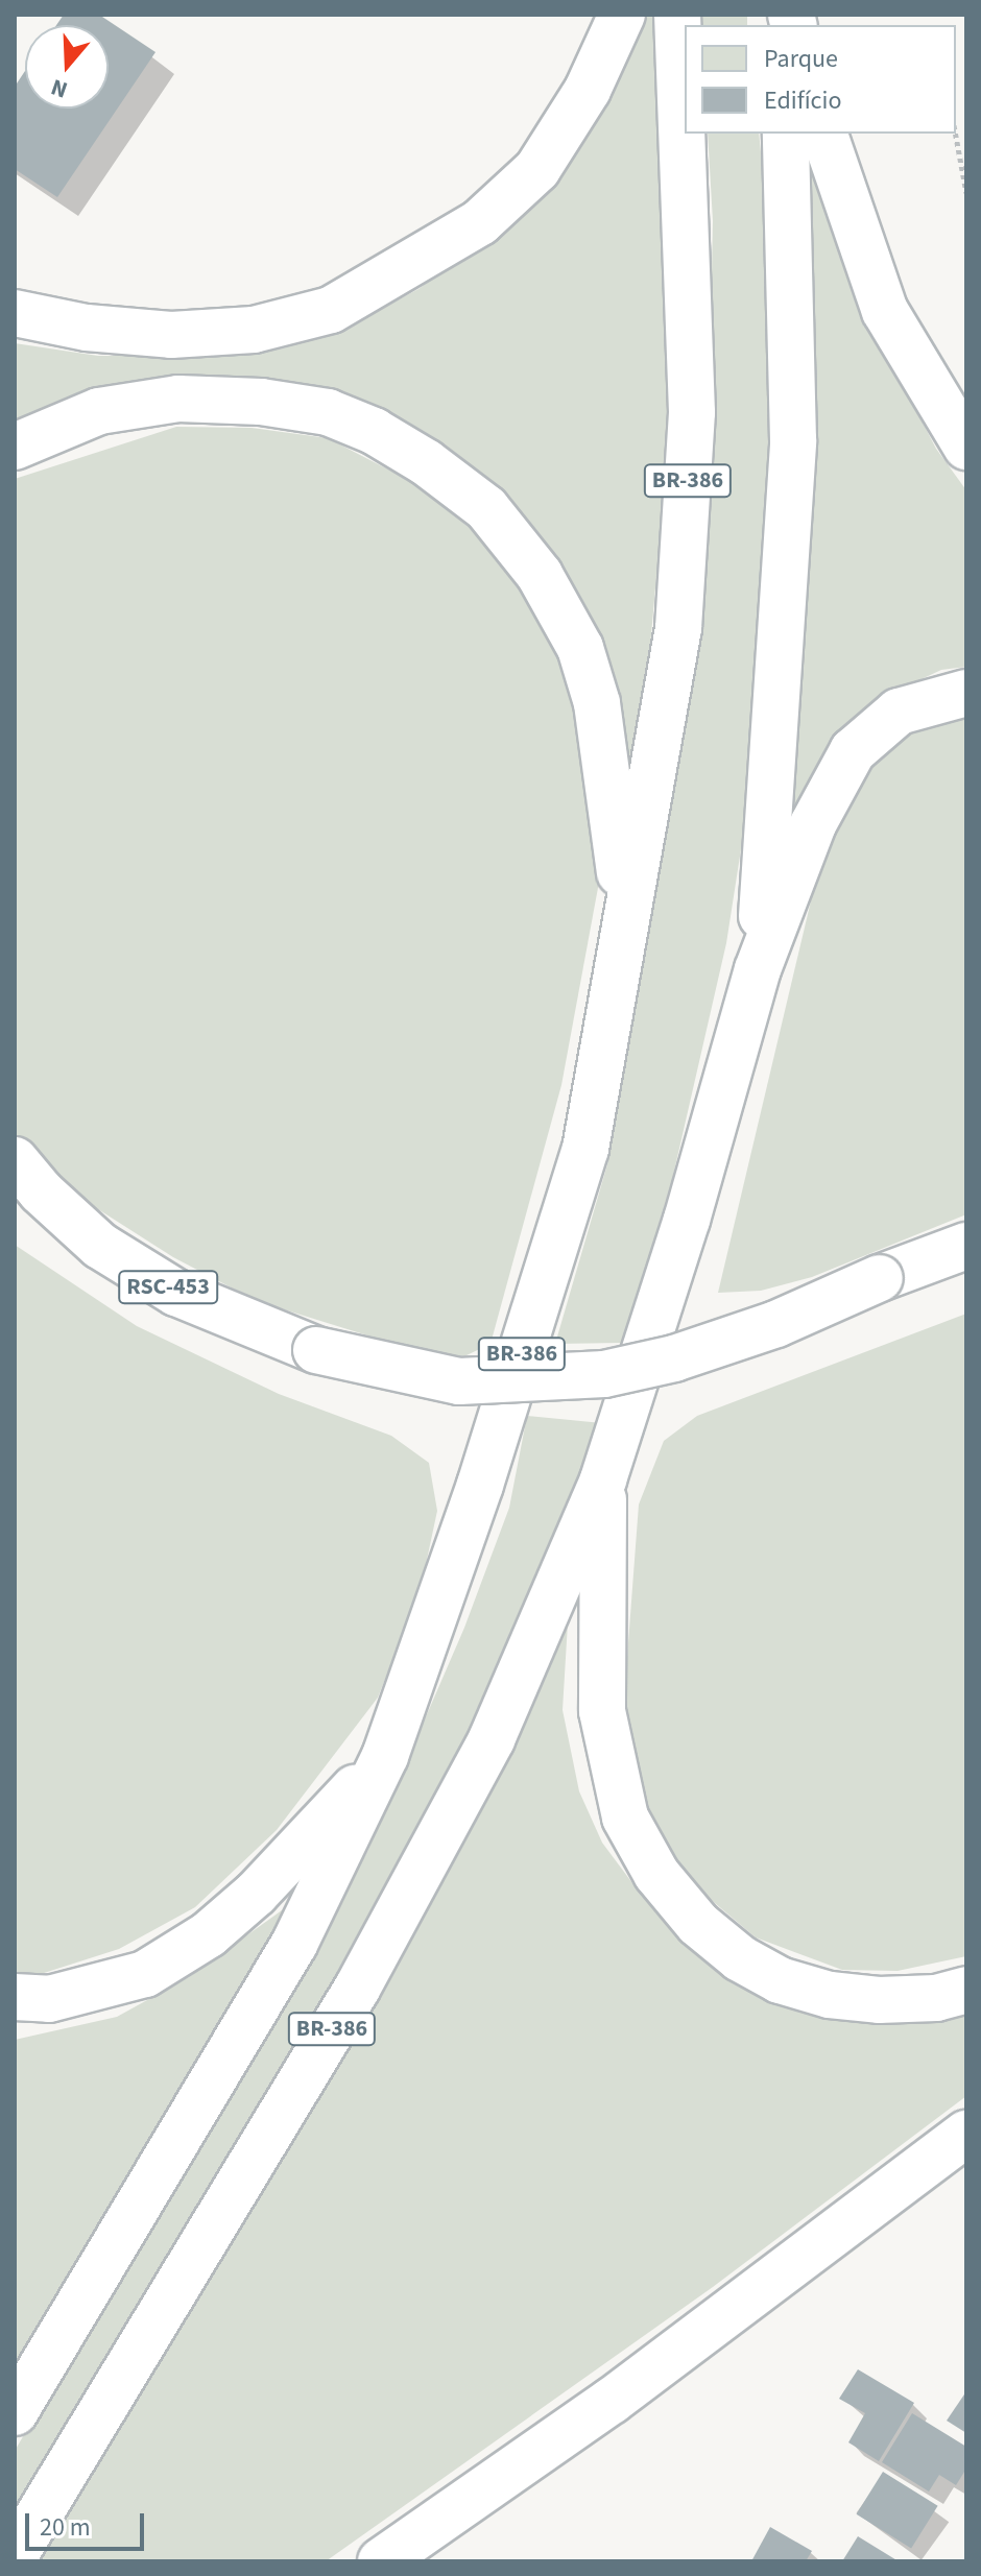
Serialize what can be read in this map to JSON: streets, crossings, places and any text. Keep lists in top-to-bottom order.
{
  "streets": {
    "highway": ["BR-386", "RSC-453"]
  },
  "legend": ["Parque", "Edifício"],
  "scale_bar": "20 m",
  "north": "bottom"
}
